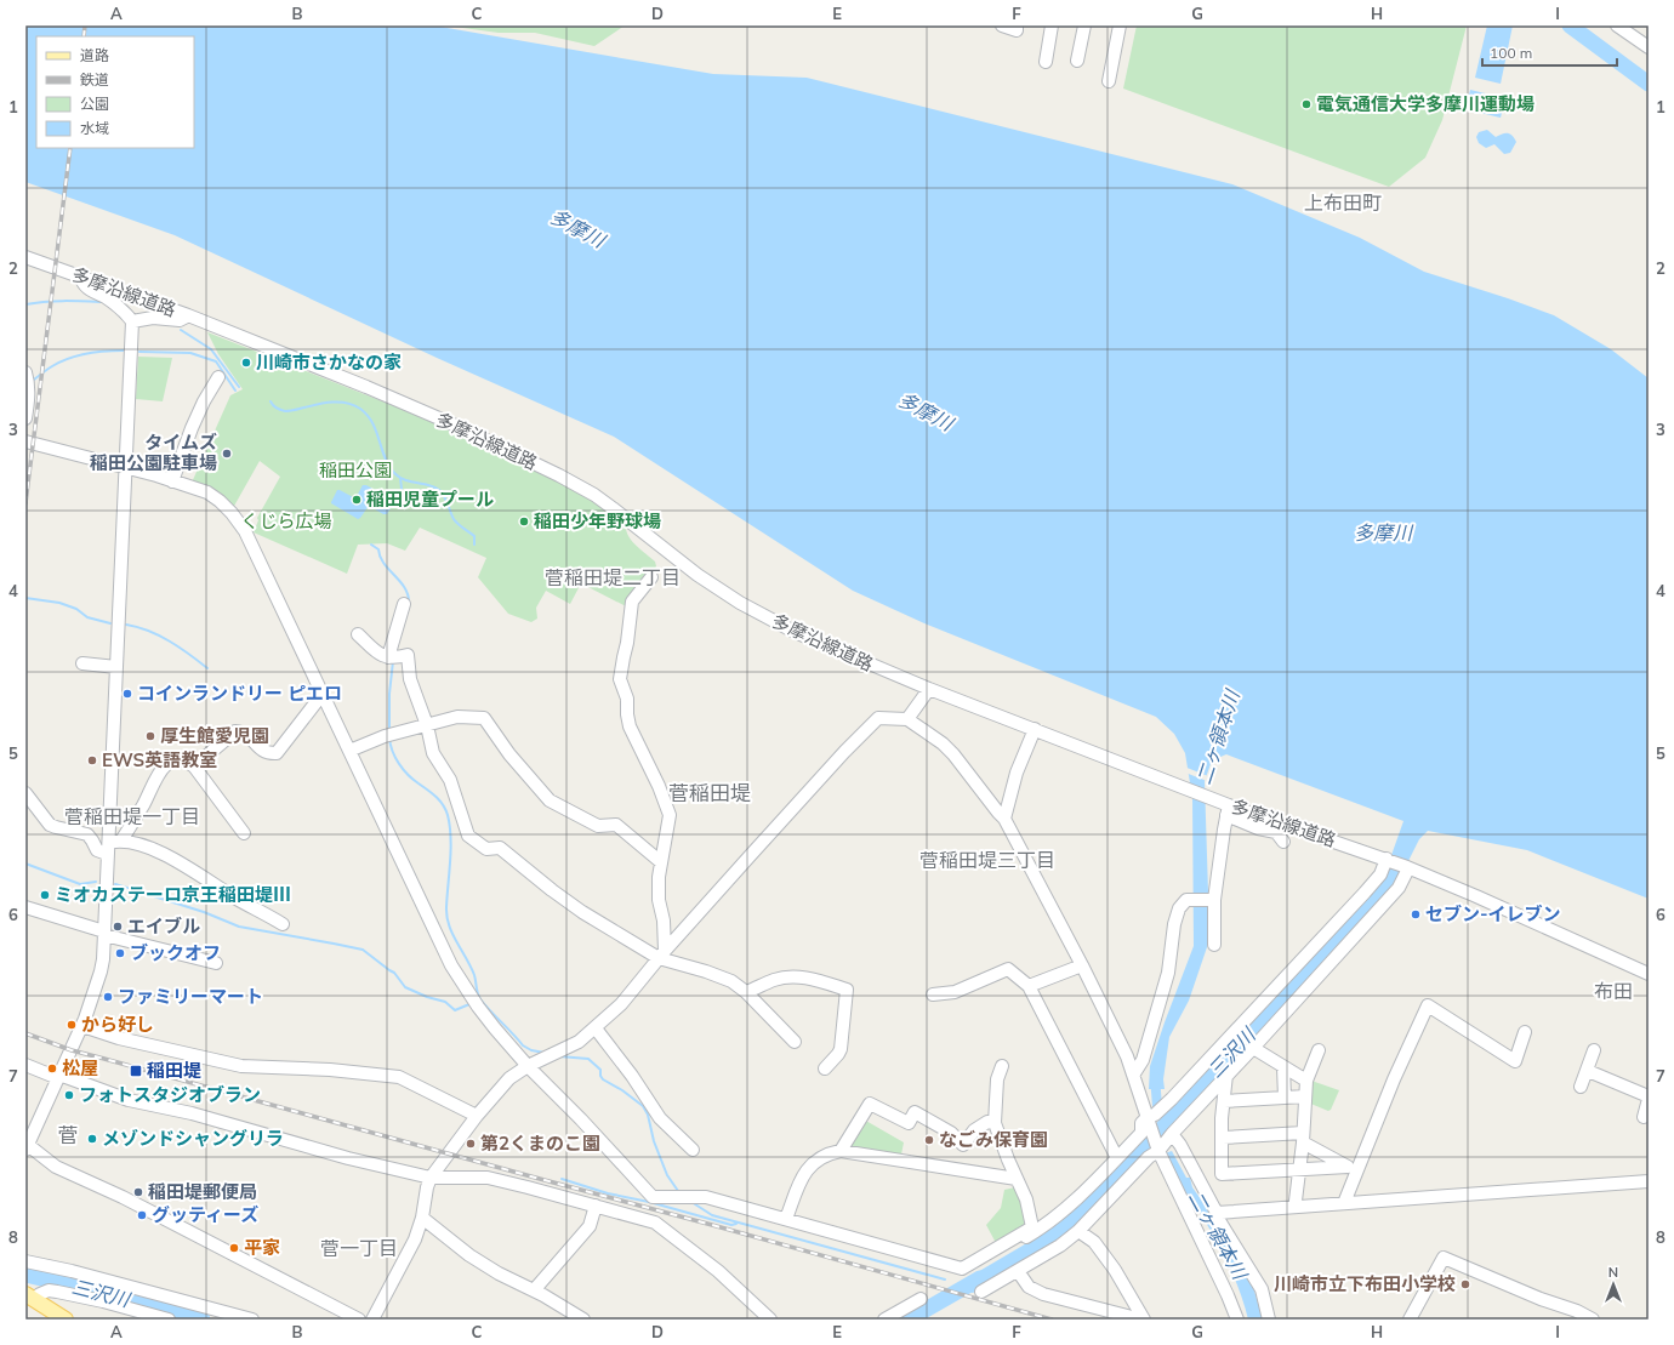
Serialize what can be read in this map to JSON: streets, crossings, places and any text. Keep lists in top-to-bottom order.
{
  "streets": {
    "street": ["多摩沿線道路"]
  },
  "districts": [
    "上布田町",
    "菅稲田堤二丁目",
    "菅稲田堤",
    "菅稲田堤一丁目",
    "菅稲田堤三丁目",
    "布田",
    "菅",
    "菅一丁目"
  ],
  "water": ["多摩川", "二ヶ領本川", "三沢川"],
  "parks": ["稲田公園", "くじら広場"],
  "places": {
    "other": [
      "電気通信大学多摩川運動場",
      "川崎市さかなの家",
      "タイムズ 稲田公園駐車場",
      "稲田児童プール",
      "稲田少年野球場",
      "コインランドリー ピエロ",
      "厚生館愛児園",
      "EWS英語教室",
      "ミオカステーロ京王稲田堤Ⅲ",
      "セブン-イレブン",
      "エイブル",
      "ブックオフ",
      "ファミリーマート",
      "から好し",
      "松屋",
      "フォトスタジオブラン",
      "メゾンドシャングリラ",
      "なごみ保育園",
      "第2くまのこ園",
      "稲田堤郵便局",
      "グッティーズ",
      "平家",
      "川崎市立下布田小学校"
    ],
    "transit": ["稲田堤"]
  },
  "legend": [
    "道路",
    "鉄道",
    "公園",
    "水域"
  ],
  "scale_bar": "100 m",
  "north": "top",
  "grid": {
    "columns": [
      "A",
      "B",
      "C",
      "D",
      "E",
      "F",
      "G",
      "H",
      "I"
    ],
    "rows": [
      "1",
      "2",
      "3",
      "4",
      "5",
      "6",
      "7",
      "8"
    ]
  }
}
